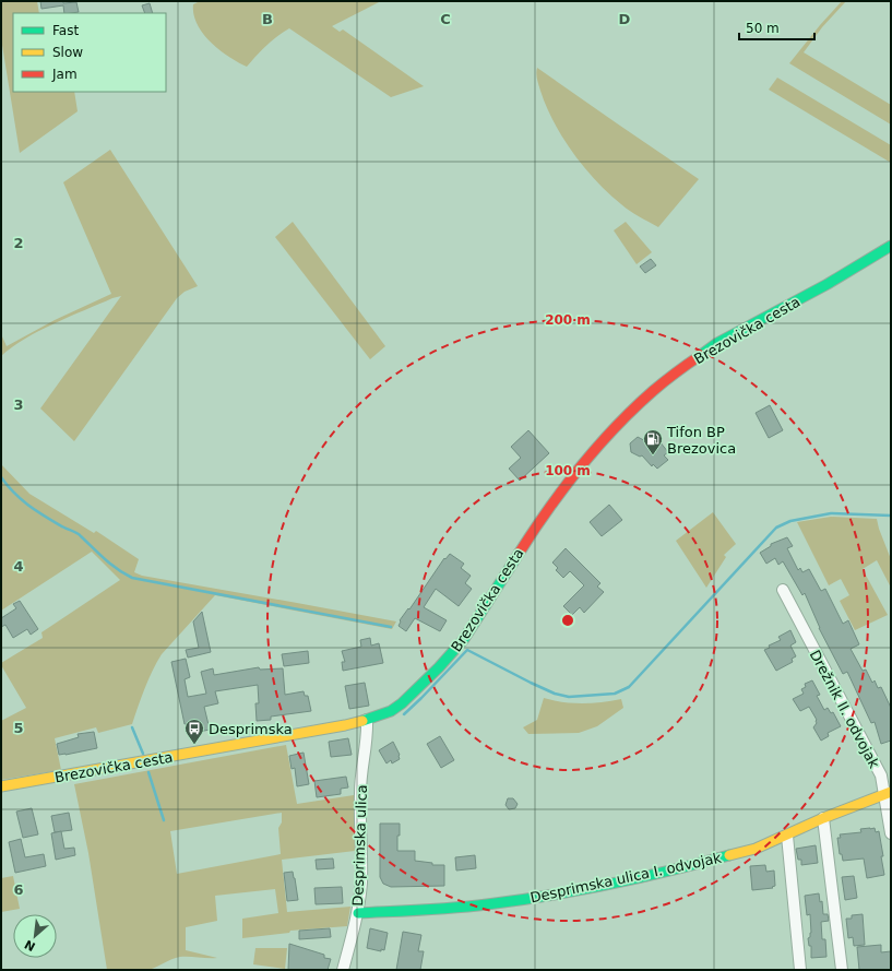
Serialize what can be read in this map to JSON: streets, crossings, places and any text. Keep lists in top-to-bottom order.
{
  "streets": {
    "main road": ["Brezovička cesta", "Desprimska ulica I. odvojak"],
    "street": ["Drežnik II. odvojak", "Desprimska ulica"]
  },
  "crossings": [
    ["Brezovička cesta", "Desprimska ulica"],
    ["Drežnik II. odvojak", "Desprimska ulica I. odvojak"],
    ["Desprimska ulica", "Desprimska ulica I. odvojak"]
  ],
  "places": {
    "fuel station": ["Tifon BP Brezovica"],
    "bus stop": ["Desprimska"]
  },
  "legend": ["Fast", "Slow", "Jam"],
  "scale_bar": "50 m",
  "north": "bottom left",
  "grid": {
    "columns": ["B", "C", "D"],
    "rows": [
      "2",
      "3",
      "4",
      "5",
      "6"
    ]
  },
  "rings": ["200 m", "100 m"]
}
